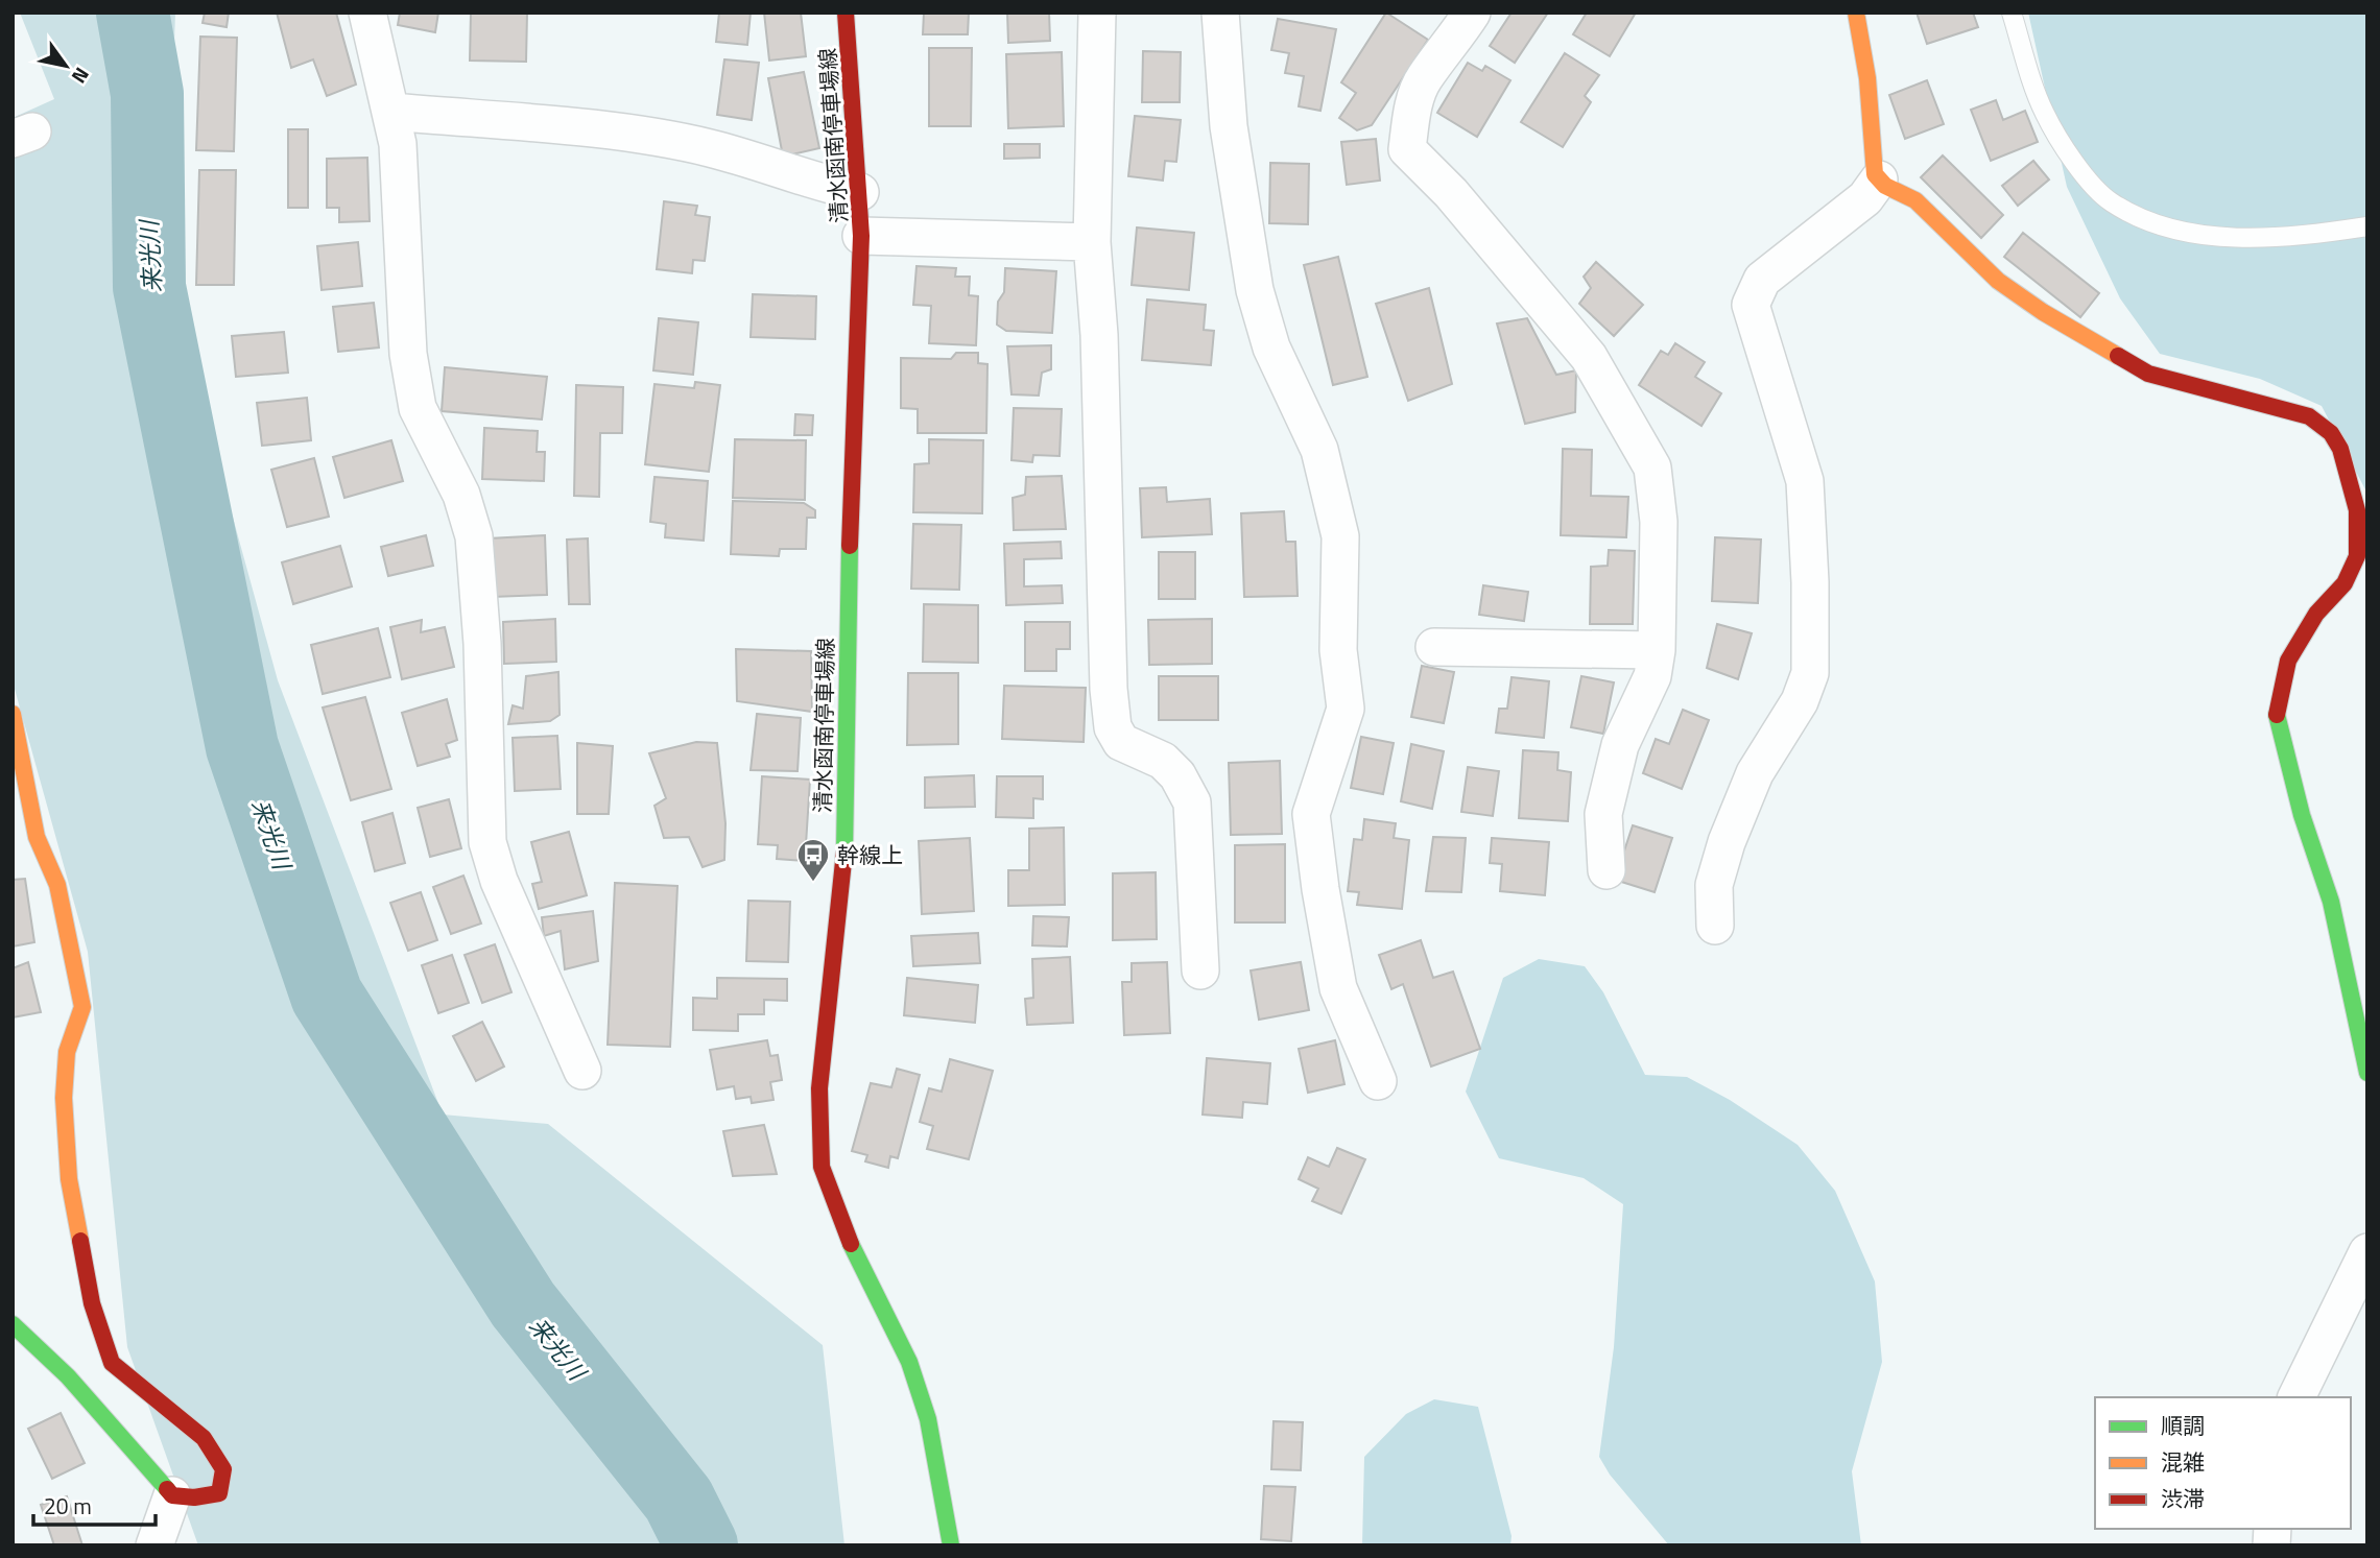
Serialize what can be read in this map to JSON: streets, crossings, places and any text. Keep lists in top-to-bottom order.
{
  "streets": {
    "street": ["清水函南停車場線"]
  },
  "water": ["来光川"],
  "places": {
    "bus stop": ["幹線上"]
  },
  "legend": ["順調", "混雑", "渋滞"],
  "scale_bar": "20 m",
  "north": "bottom right"
}
